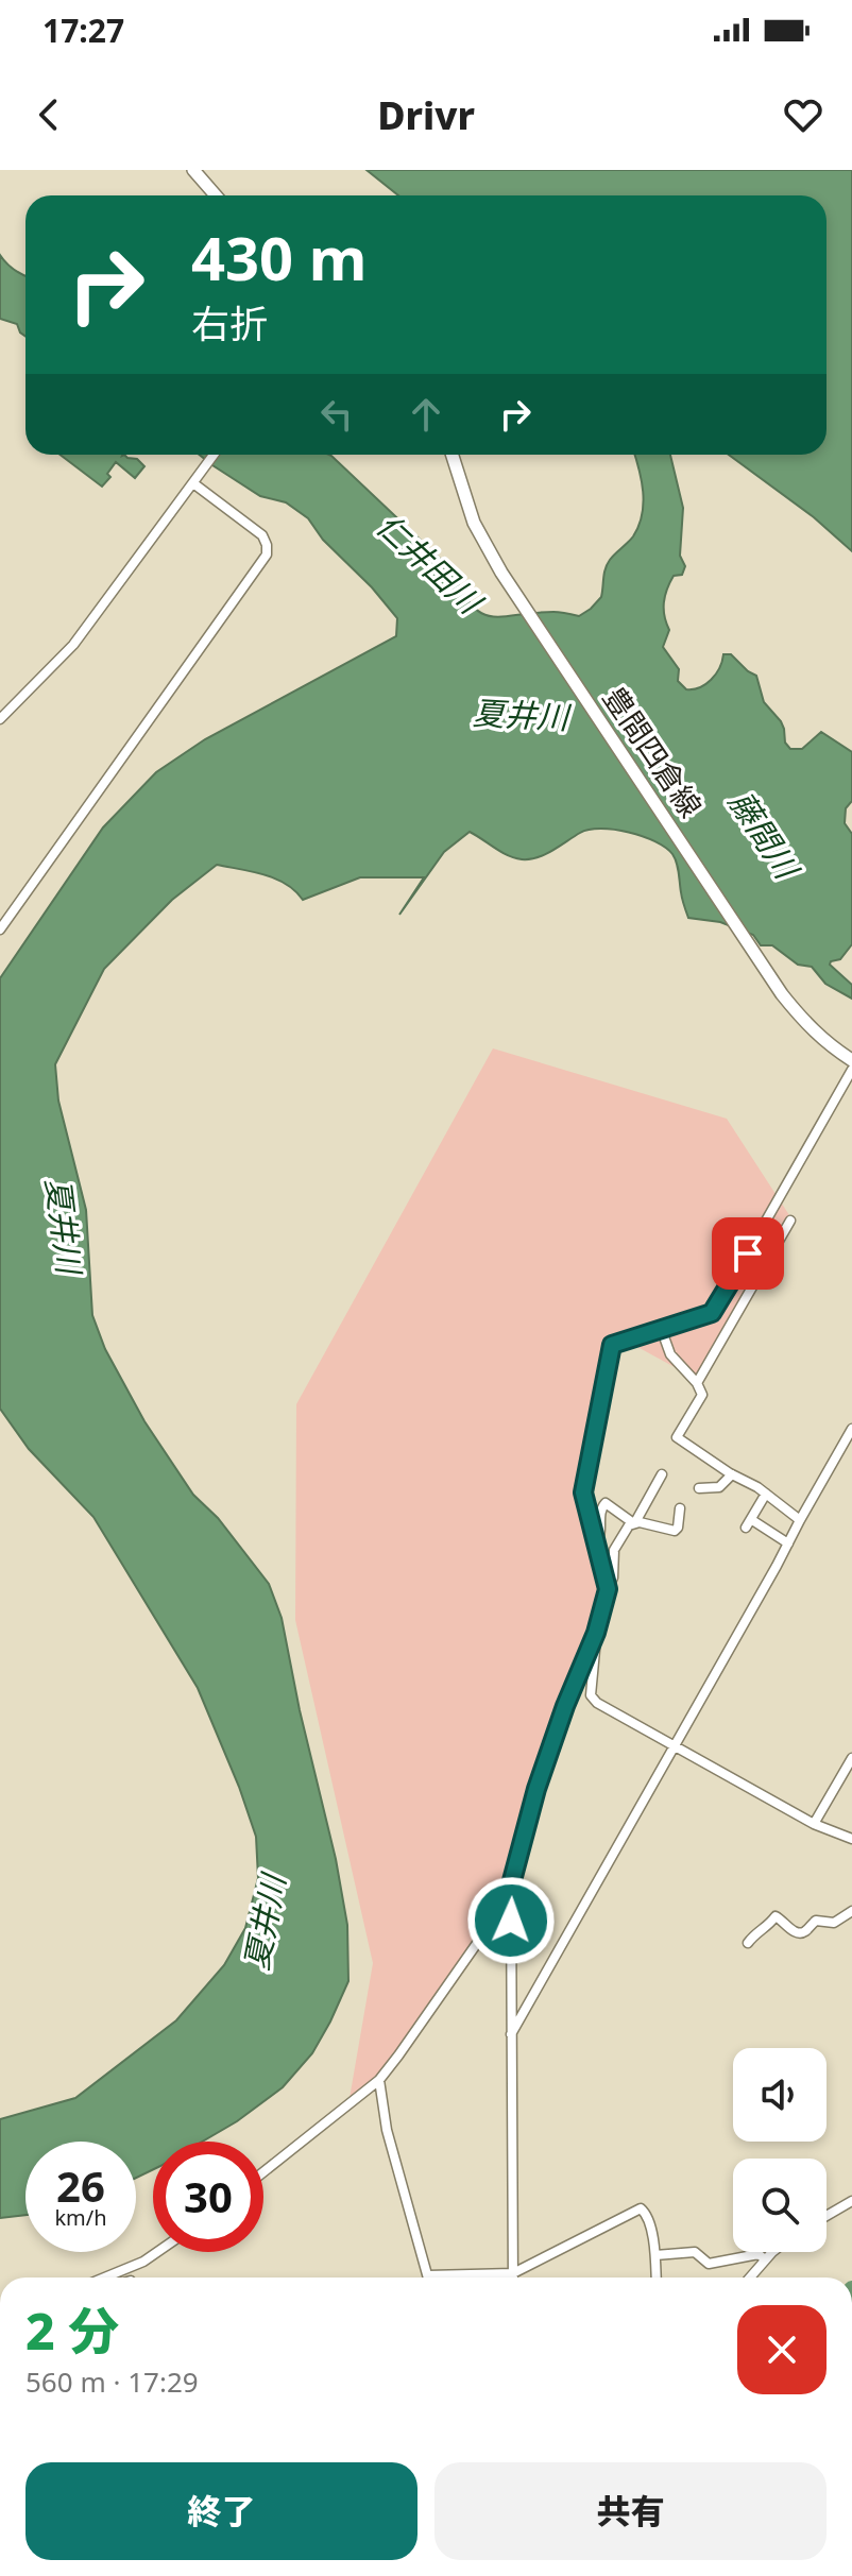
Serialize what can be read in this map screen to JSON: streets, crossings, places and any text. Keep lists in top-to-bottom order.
{
  "streets": {
    "main road": ["豊間四倉線"]
  },
  "water": ["仁井田川", "夏井川", "藤間川"],
  "page": {
    "status": "17:27",
    "header": "Drivr",
    "turn": ["430 m", "右折"],
    "speed": "26 km/h",
    "limit": "30",
    "heading": ["2 分", "560 m · 17:29"],
    "buttons": ["終了", "共有"]
  }
}
